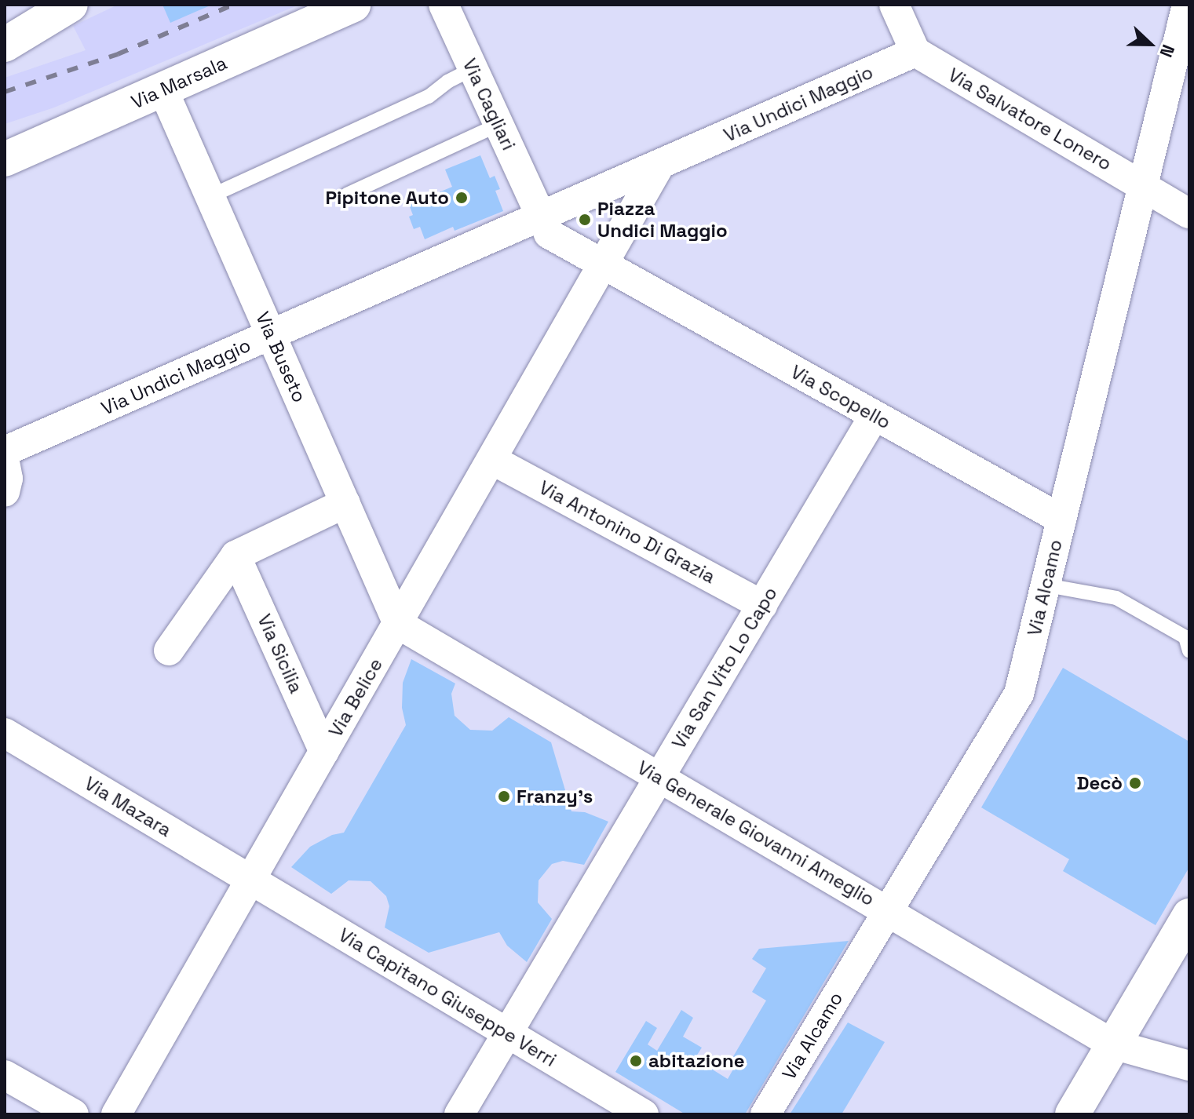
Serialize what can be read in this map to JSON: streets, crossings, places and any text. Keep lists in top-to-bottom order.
{
  "streets": {
    "main road": ["Via Marsala"],
    "street": [
      "Via Undici Maggio",
      "Via Cagliari",
      "Via Salvatore Lonero",
      "Via Buseto",
      "Via Scopello",
      "Via Antonino Di Grazia",
      "Via Alcamo",
      "Via Sicilia",
      "Via San Vito Lo Capo",
      "Via Belice",
      "Via Mazara",
      "Via Generale Giovanni Ameglio",
      "Via Capitano Giuseppe Verri"
    ]
  },
  "crossings": [
    ["Via Marsala", "Via Buseto"],
    ["Via Undici Maggio", "Via Cagliari"],
    ["Via Undici Maggio", "Via Salvatore Lonero"],
    ["Via Undici Maggio", "Via Buseto"],
    ["Via Undici Maggio", "Via Belice"],
    ["Via Cagliari", "Via Scopello"],
    ["Via Cagliari", "Via Belice"],
    ["Via Salvatore Lonero", "Via Alcamo"],
    ["Via Buseto", "Via Belice"],
    ["Via Buseto", "Via Generale Giovanni Ameglio"],
    ["Via Scopello", "Via Alcamo"],
    ["Via Scopello", "Via San Vito Lo Capo"],
    ["Via Scopello", "Via Belice"],
    ["Via Antonino Di Grazia", "Via San Vito Lo Capo"],
    ["Via Antonino Di Grazia", "Via Belice"],
    ["Via Alcamo", "Via Generale Giovanni Ameglio"],
    ["Via Sicilia", "Via Belice"],
    ["Via San Vito Lo Capo", "Via Generale Giovanni Ameglio"],
    ["Via San Vito Lo Capo", "Via Capitano Giuseppe Verri"],
    ["Via Belice", "Via Mazara"],
    ["Via Belice", "Via Generale Giovanni Ameglio"],
    ["Via Belice", "Via Capitano Giuseppe Verri"],
    ["Via Mazara", "Via Capitano Giuseppe Verri"]
  ],
  "places": [
    "Pipitone Auto",
    "Piazza Undici Maggio",
    "Decò",
    "Franzy's",
    "abitazione"
  ],
  "north": "right"
}
